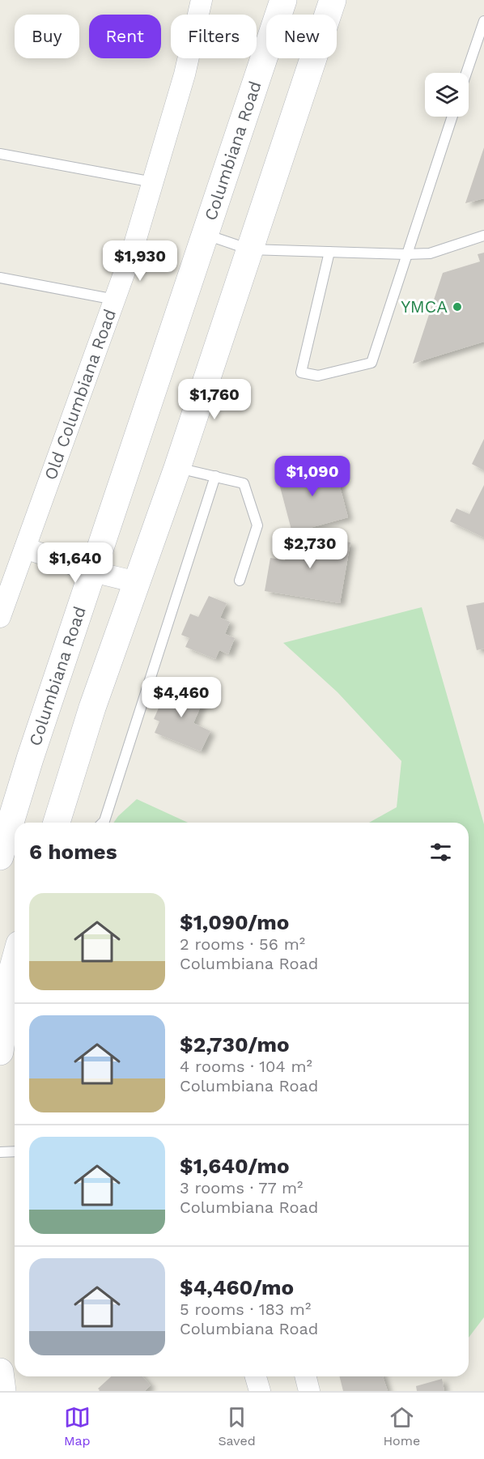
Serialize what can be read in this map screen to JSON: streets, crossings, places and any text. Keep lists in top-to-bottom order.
{
  "streets": {
    "main road": ["Columbiana Road"],
    "street": ["Old Columbiana Road"]
  },
  "places": ["YMCA"],
  "page": {
    "chip": [
      "Buy",
      "Rent",
      "Filters",
      "New"
    ],
    "price": [
      "$1,930",
      "$1,760",
      "$1,090",
      "$2,730",
      "$1,640",
      "$4,460"
    ],
    "heading": "6 homes",
    "list": [
      {
        "name": "$1,090/mo",
        "note": "2 rooms · 56 m² · Columbiana Road"
      },
      {
        "name": "$2,730/mo",
        "note": "4 rooms · 104 m² · Columbiana Road"
      },
      {
        "name": "$1,640/mo",
        "note": "3 rooms · 77 m² · Columbiana Road"
      },
      {
        "name": "$4,460/mo",
        "note": "5 rooms · 183 m² · Columbiana Road"
      }
    ],
    "tabs": ["Map", "Saved", "Home"]
  }
}
